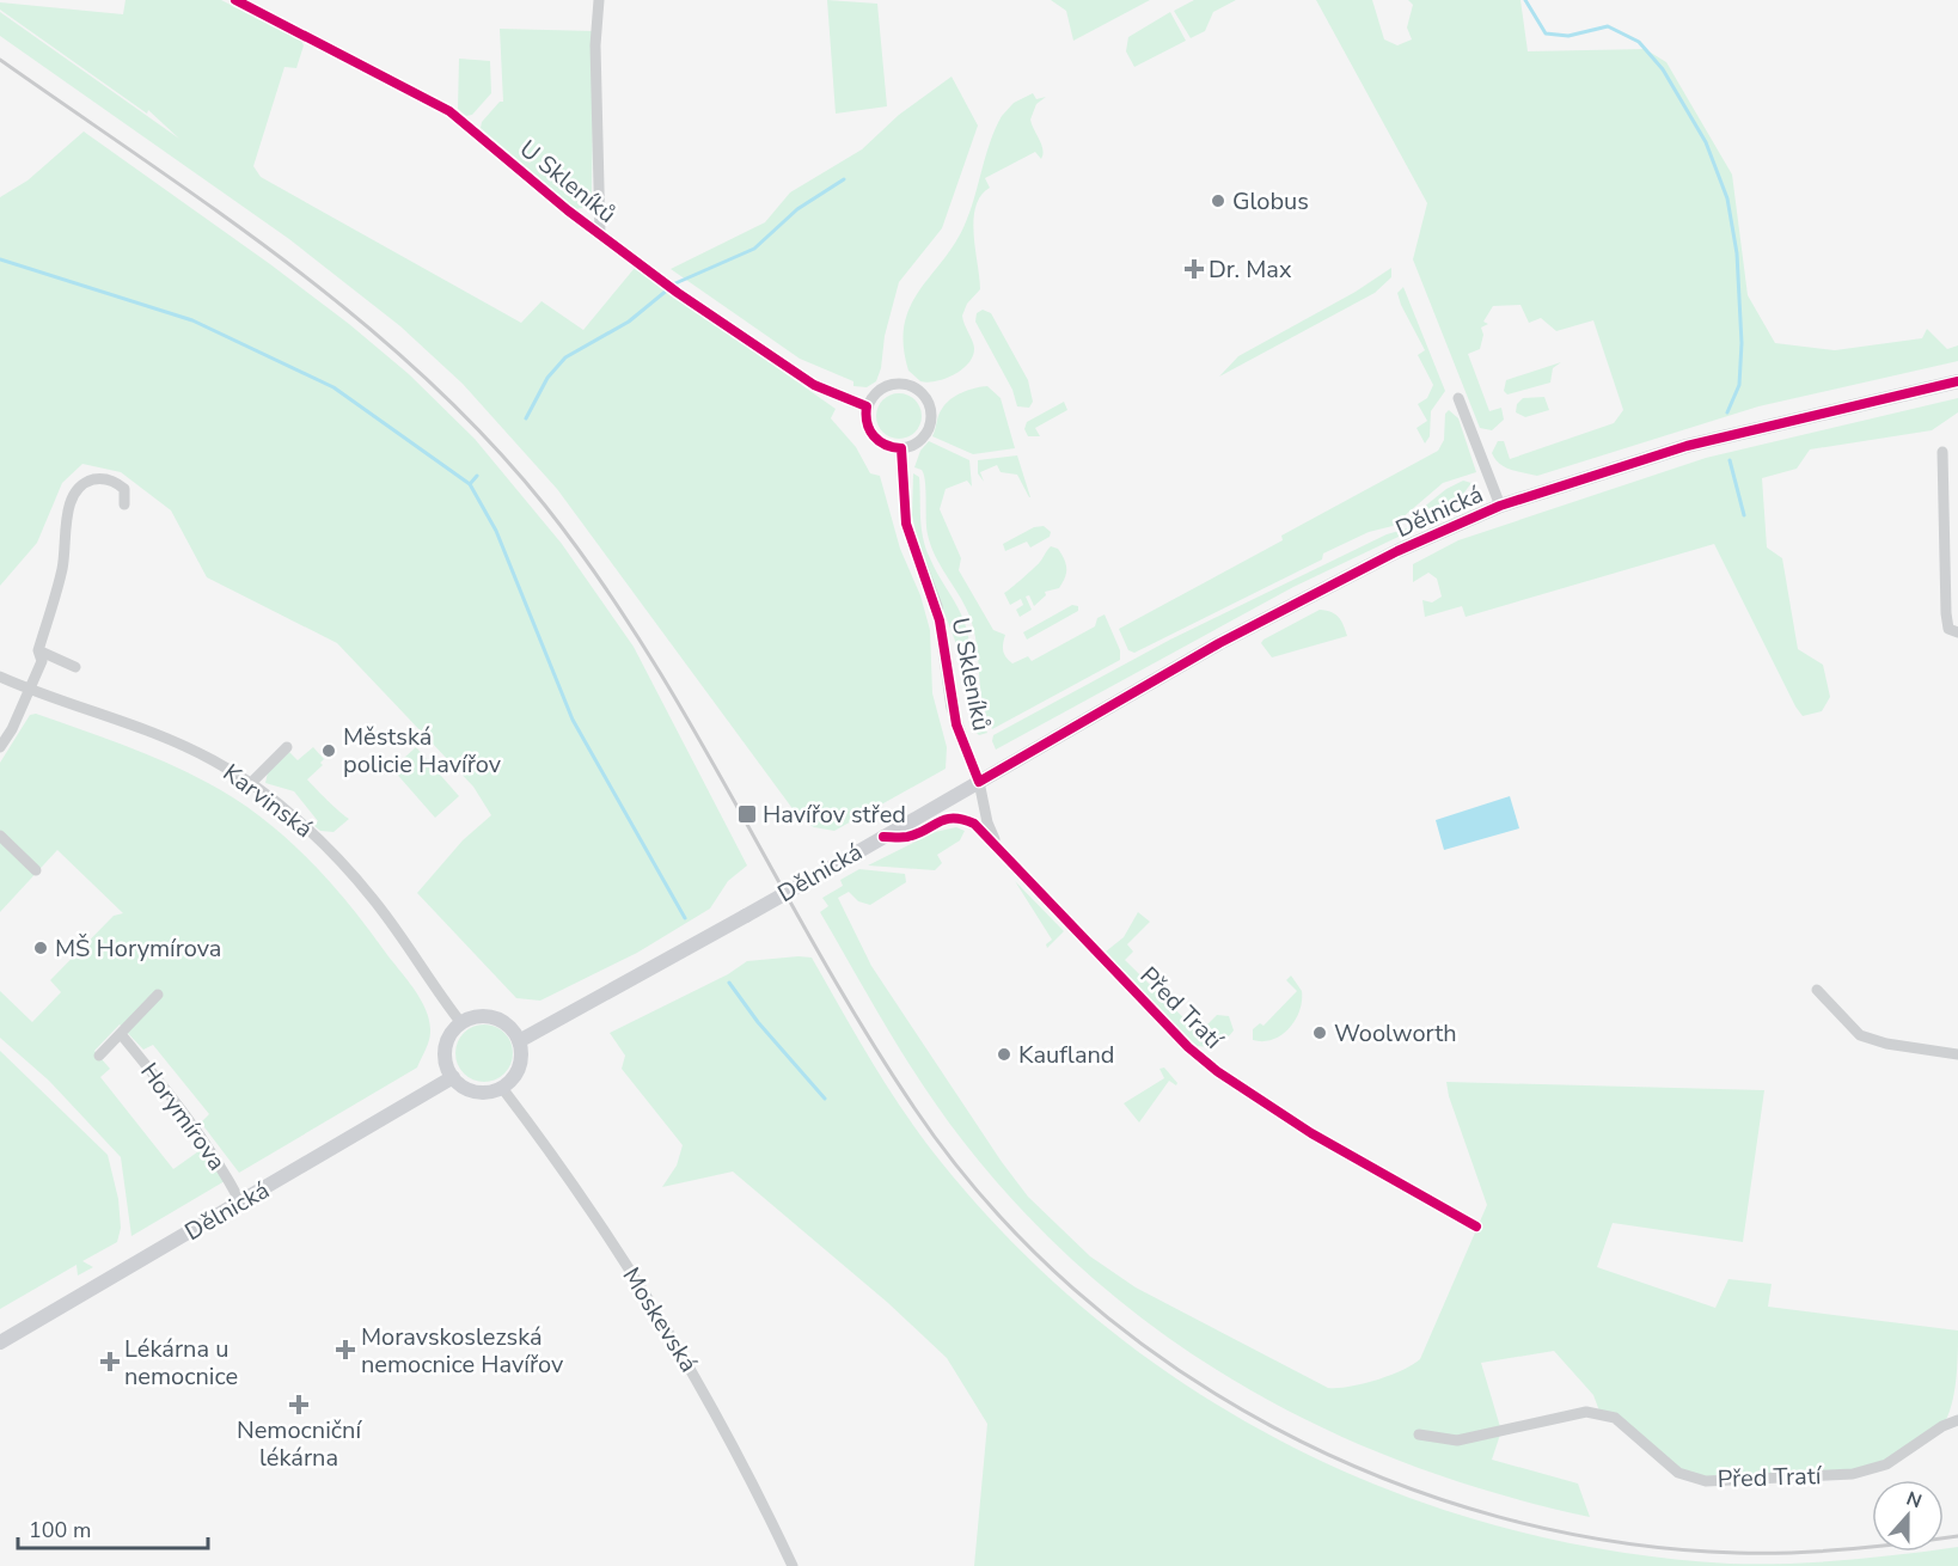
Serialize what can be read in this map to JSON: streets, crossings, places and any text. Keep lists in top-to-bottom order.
{
  "streets": {
    "street": [
      "U Skleníků",
      "Dělnická",
      "Karvinská",
      "Před Tratí",
      "Horymírova",
      "Moskevská"
    ]
  },
  "crossings": [
    ["U Skleníků", "Dělnická"],
    ["U Skleníků", "Před Tratí"],
    ["Dělnická", "Karvinská"],
    ["Dělnická", "Před Tratí"],
    ["Dělnická", "Horymírova"],
    ["Dělnická", "Moskevská"],
    ["Karvinská", "Moskevská"]
  ],
  "places": {
    "other": [
      "Globus",
      "Městská policie Havířov",
      "MŠ Horymírova",
      "Woolworth",
      "Kaufland"
    ],
    "health": [
      "Dr. Max",
      "Moravskoslezská nemocnice Havířov",
      "Lékárna u nemocnice",
      "Nemocniční lékárna"
    ],
    "transit": ["Havířov střed"]
  },
  "scale_bar": "100 m",
  "north": "top"
}
